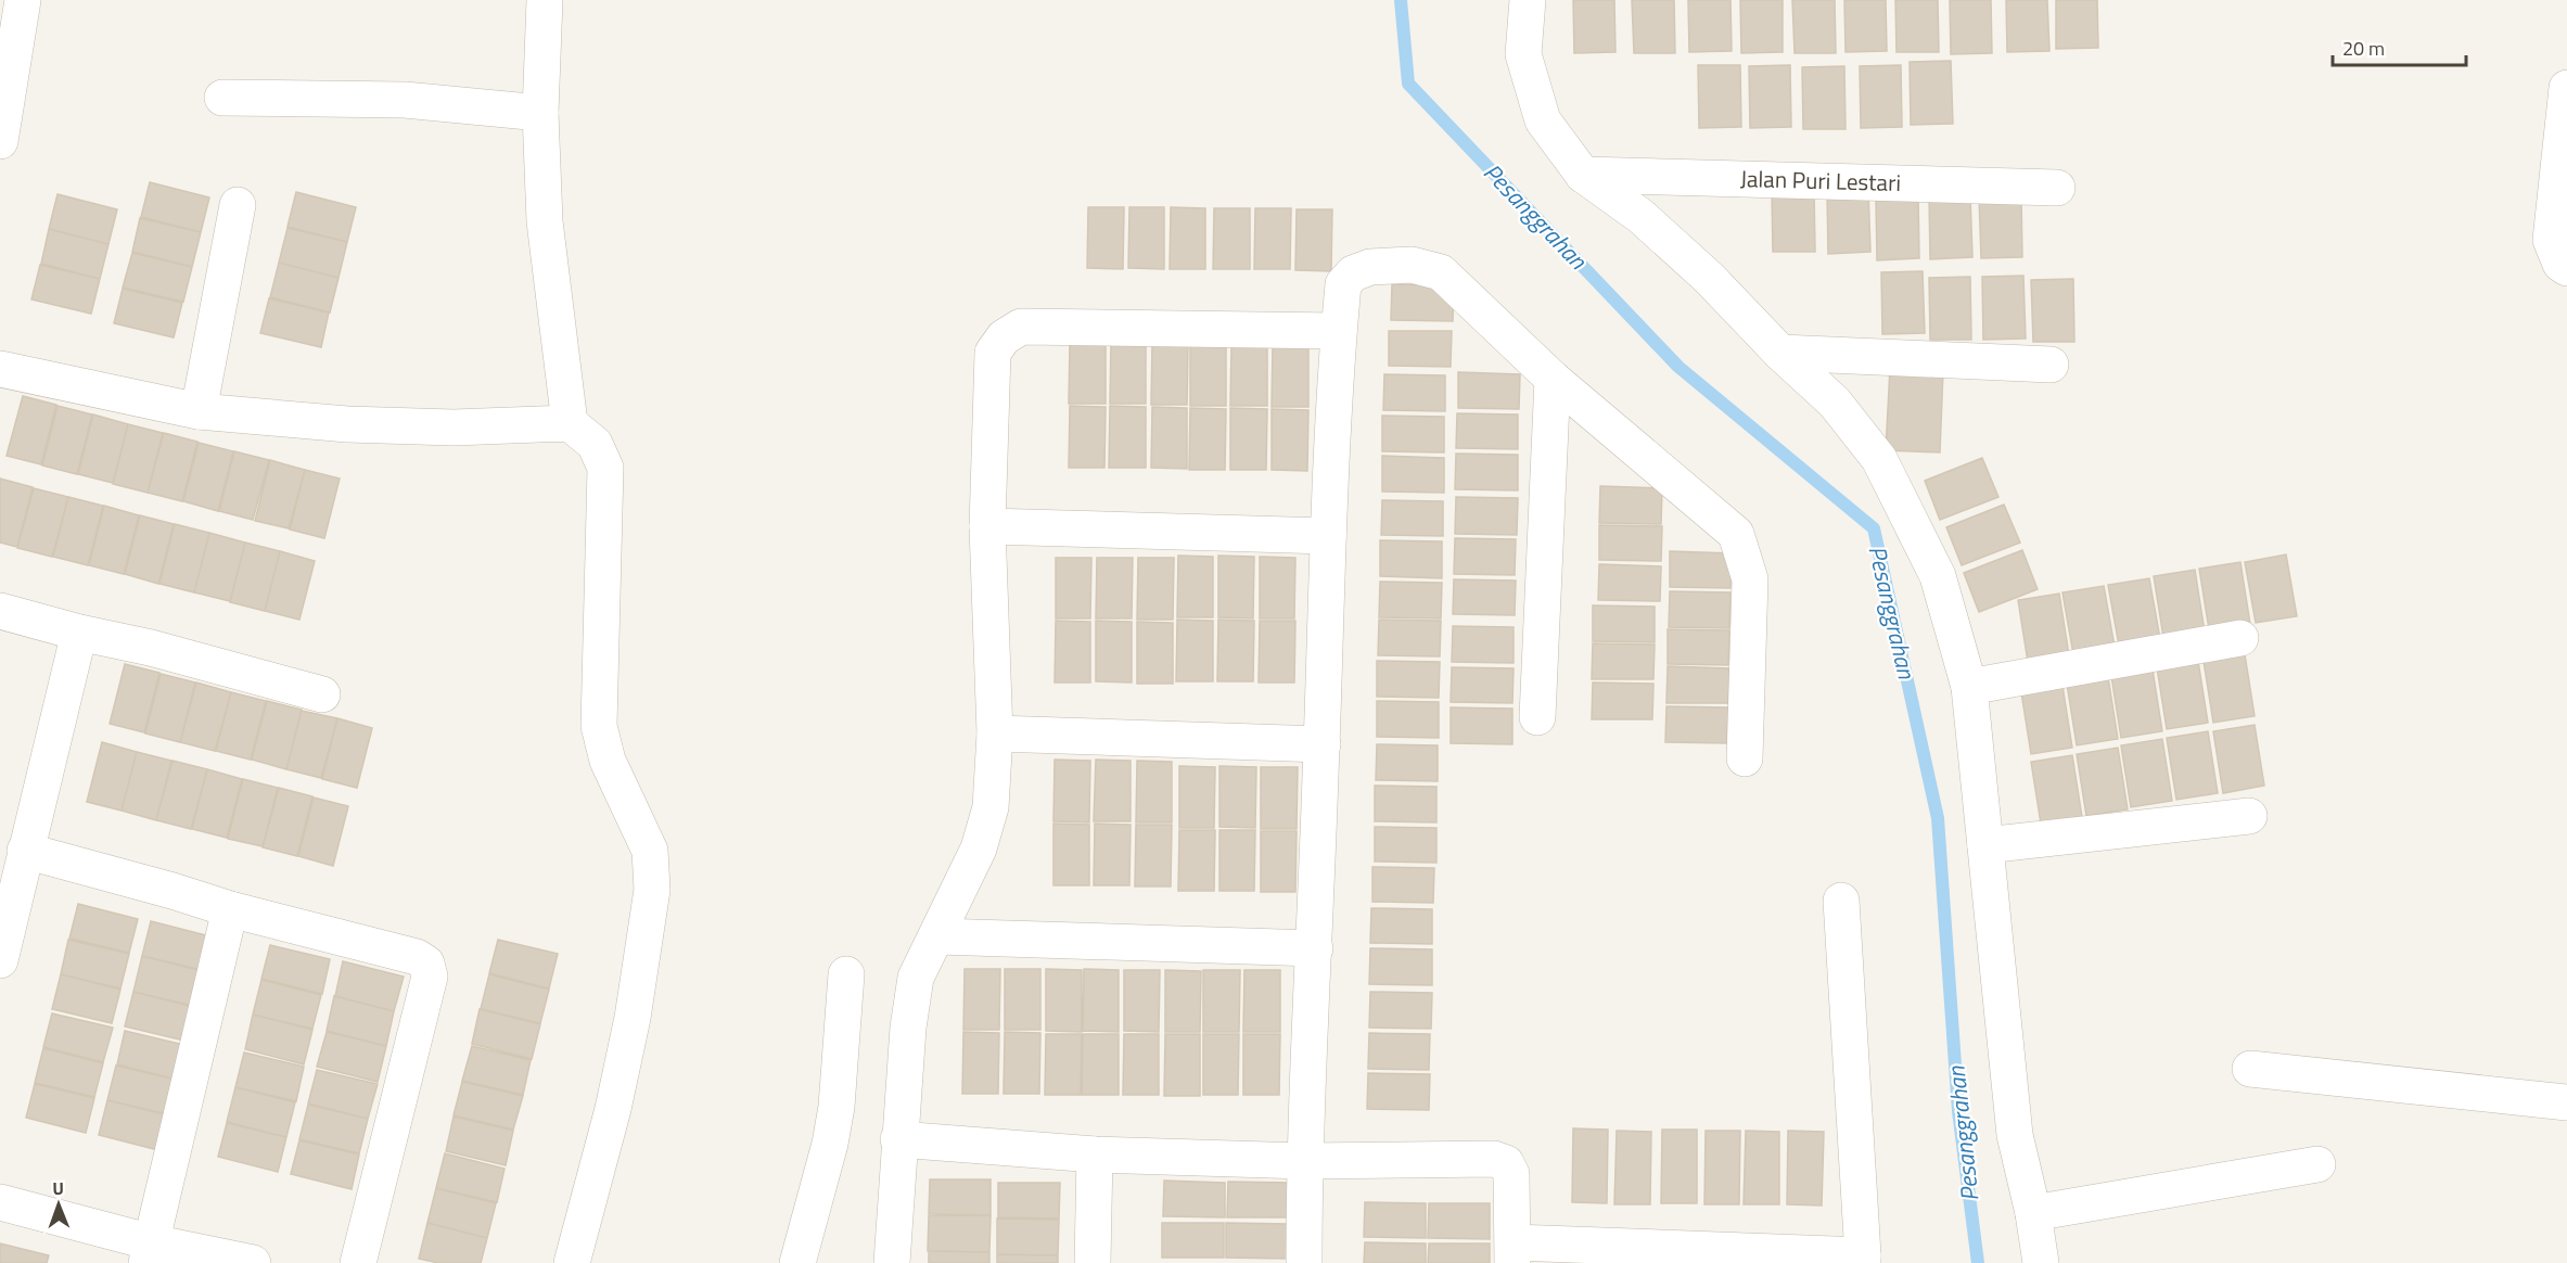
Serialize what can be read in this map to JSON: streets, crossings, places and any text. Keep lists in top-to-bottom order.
{
  "streets": {
    "street": ["Jalan Puri Lestari"]
  },
  "water": ["Pesanggrahan"],
  "scale_bar": "20 m",
  "north": "top"
}
